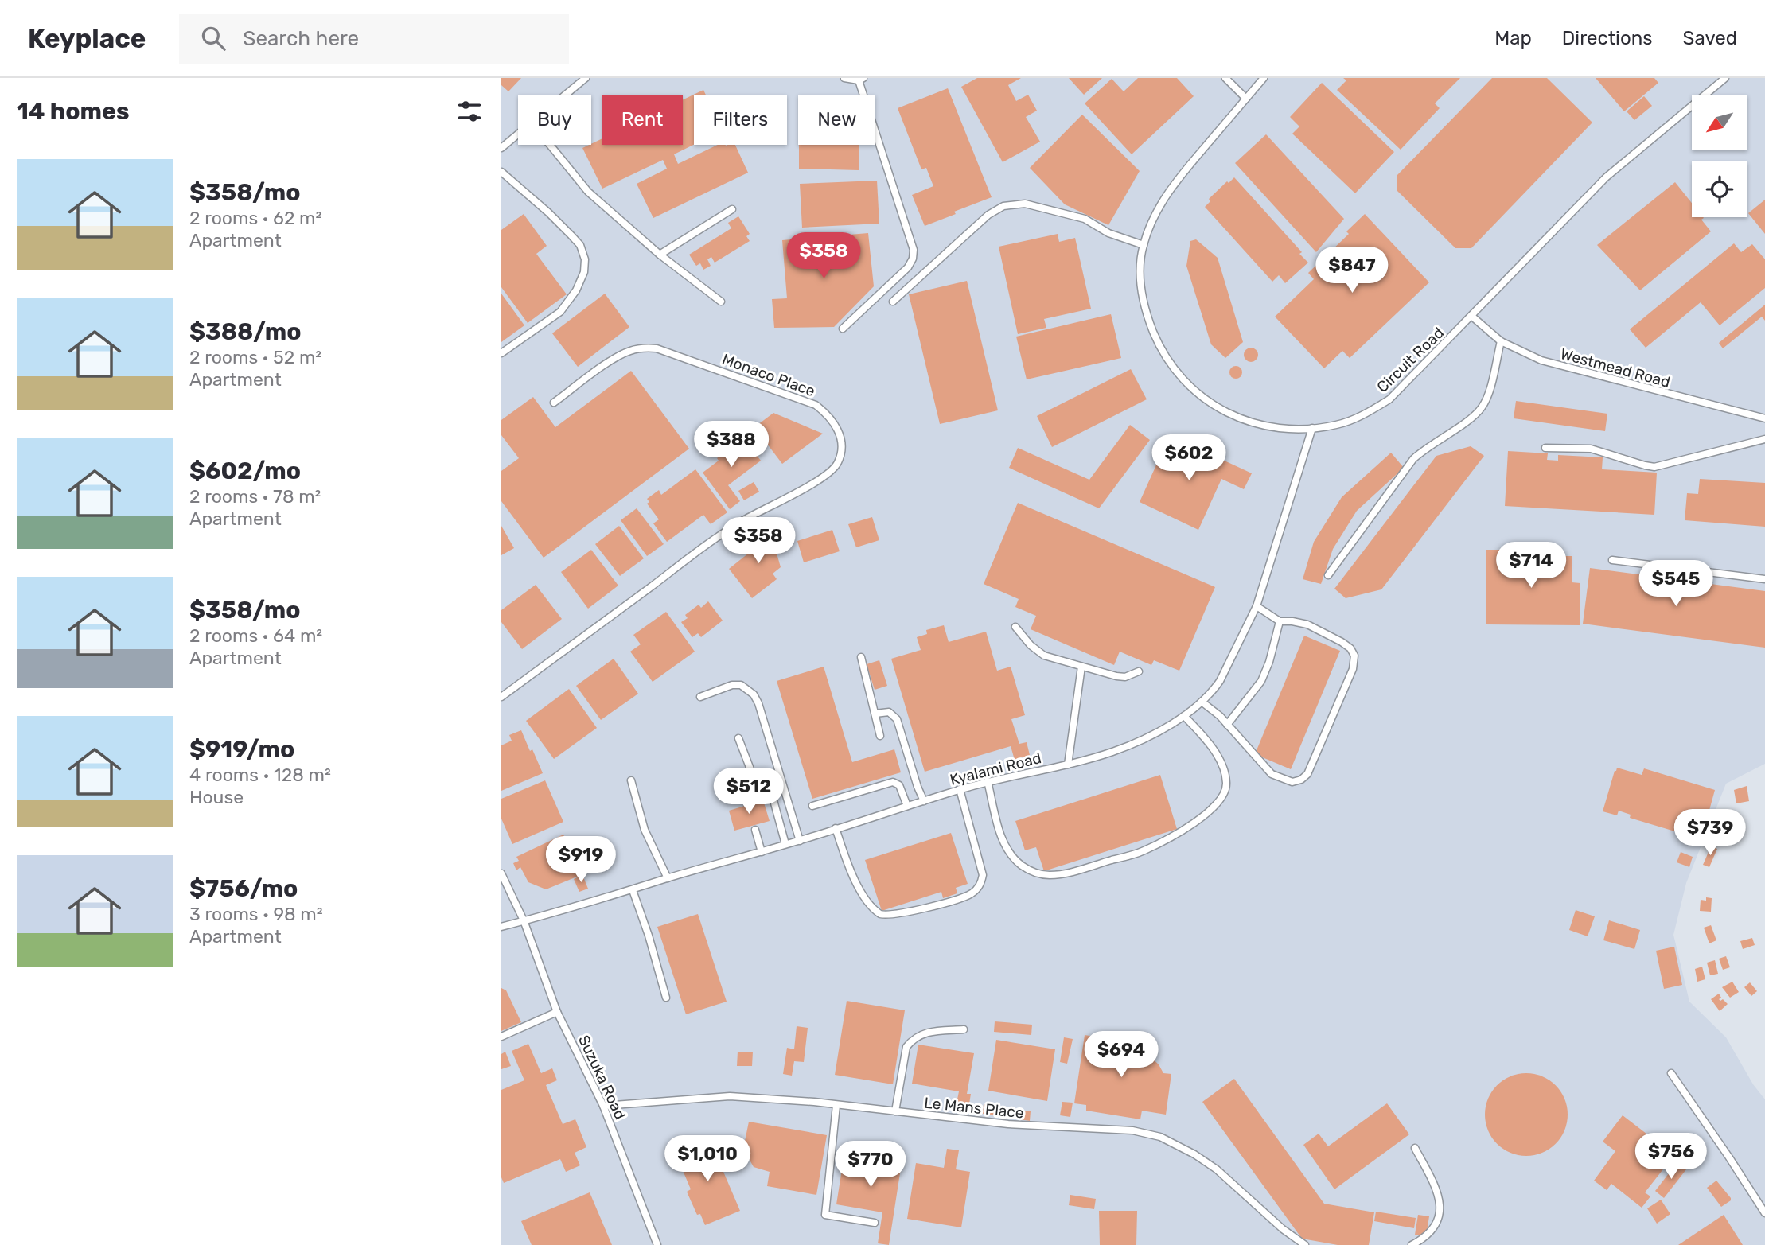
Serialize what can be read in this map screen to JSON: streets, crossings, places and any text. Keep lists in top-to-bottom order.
{
  "streets": {
    "lane": [
      "Circuit Road",
      "Westmead Road",
      "Monaco Place",
      "Kyalami Road",
      "Suzuka Road",
      "Le Mans Place"
    ]
  },
  "crossings": [
    ["Circuit Road", "Westmead Road"],
    ["Circuit Road", "Kyalami Road"],
    ["Kyalami Road", "Suzuka Road"],
    ["Suzuka Road", "Le Mans Place"]
  ],
  "north": "bottom left",
  "page": {
    "header": "Keyplace",
    "search": "Search here",
    "nav": ["Map", "Directions", "Saved"],
    "heading": "14 homes",
    "chip": [
      "Buy",
      "Rent",
      "Filters",
      "New"
    ],
    "list": [
      {
        "name": "$358/mo",
        "note": "2 rooms · 62 m² · Apartment"
      },
      {
        "name": "$388/mo",
        "note": "2 rooms · 52 m² · Apartment"
      },
      {
        "name": "$602/mo",
        "note": "2 rooms · 78 m² · Apartment"
      },
      {
        "name": "$358/mo",
        "note": "2 rooms · 64 m² · Apartment"
      },
      {
        "name": "$919/mo",
        "note": "4 rooms · 128 m² · House"
      },
      {
        "name": "$756/mo",
        "note": "3 rooms · 98 m² · Apartment"
      }
    ],
    "price": [
      "$358",
      "$847",
      "$388",
      "$602",
      "$358",
      "$714",
      "$545",
      "$512",
      "$739",
      "$919",
      "$694",
      "$756",
      "$1,010",
      "$770"
    ]
  }
}
